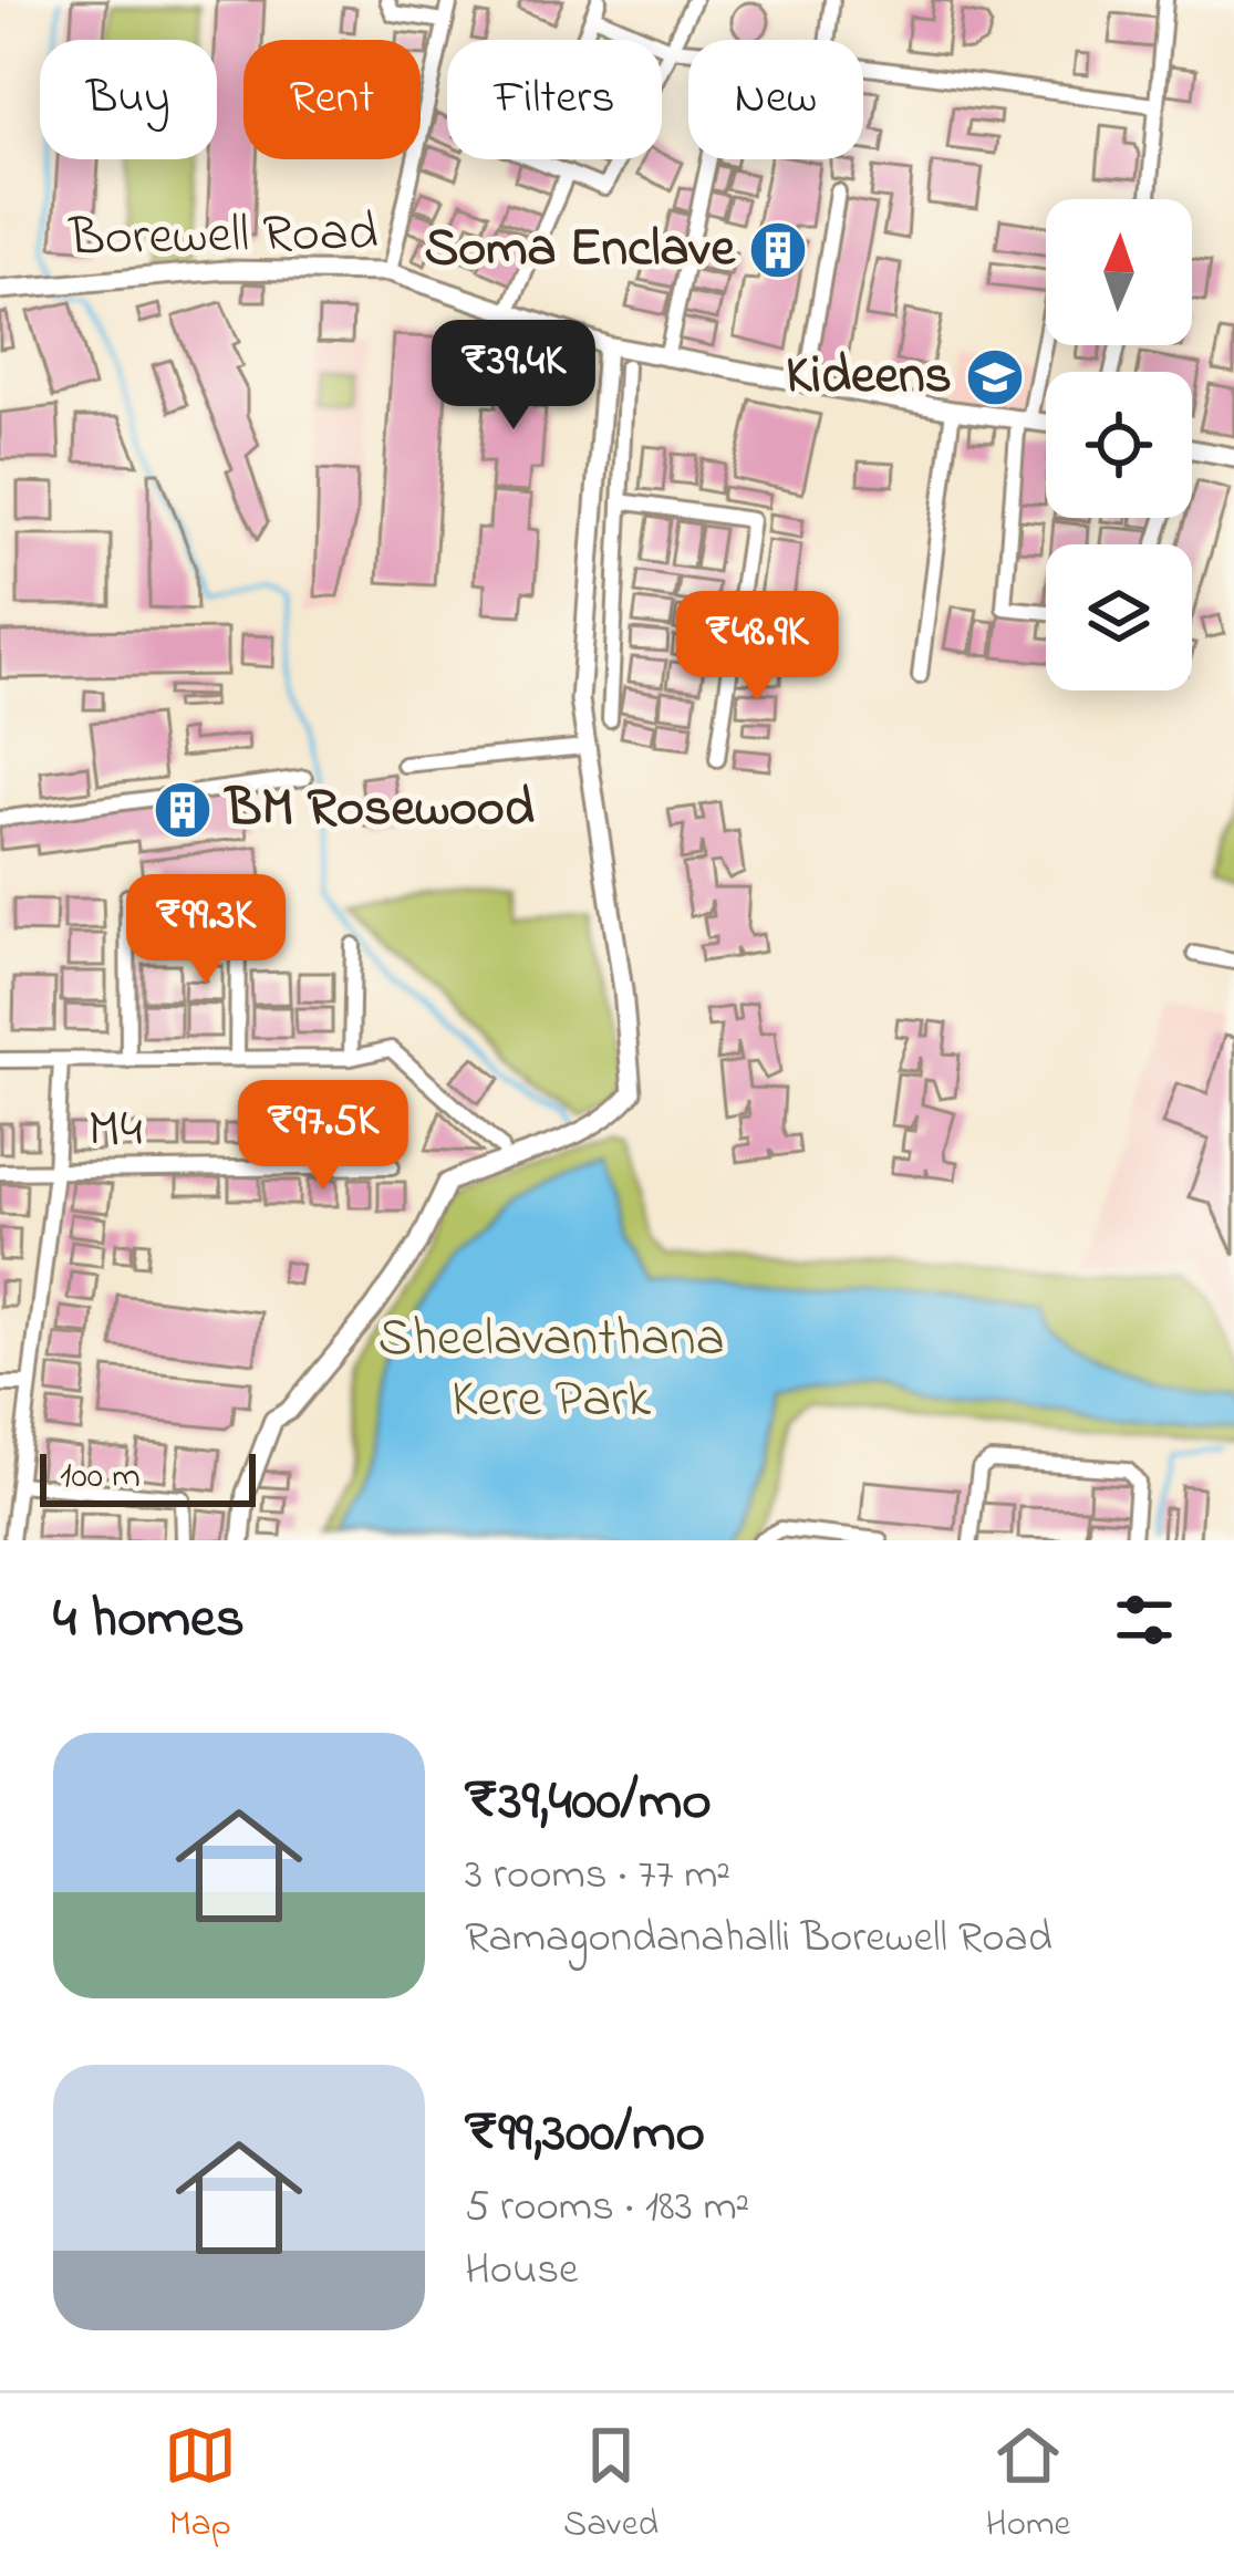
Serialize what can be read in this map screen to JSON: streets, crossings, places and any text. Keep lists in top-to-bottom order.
{
  "streets": {
    "street": ["Borewell Road", "M4"]
  },
  "parks": ["Sheelavanthana Kere Park"],
  "places": {
    "building": ["Soma Enclave", "BM Rosewood"],
    "school or university": ["Kideens"]
  },
  "scale_bar": "100 m",
  "north": "top",
  "page": {
    "chip": [
      "Buy",
      "Rent",
      "Filters",
      "New"
    ],
    "price": [
      "₹39.4K",
      "₹48.9K",
      "₹99.3K",
      "₹97.5K"
    ],
    "scale": "100 m",
    "heading": "4 homes",
    "list": [
      {
        "name": "₹39,400/mo",
        "note": "3 rooms · 77 m² · Ramagondanahalli Borewell Road"
      },
      {
        "name": "₹99,300/mo",
        "note": "5 rooms · 183 m² · House"
      }
    ],
    "tabs": ["Map", "Saved", "Home"]
  }
}
